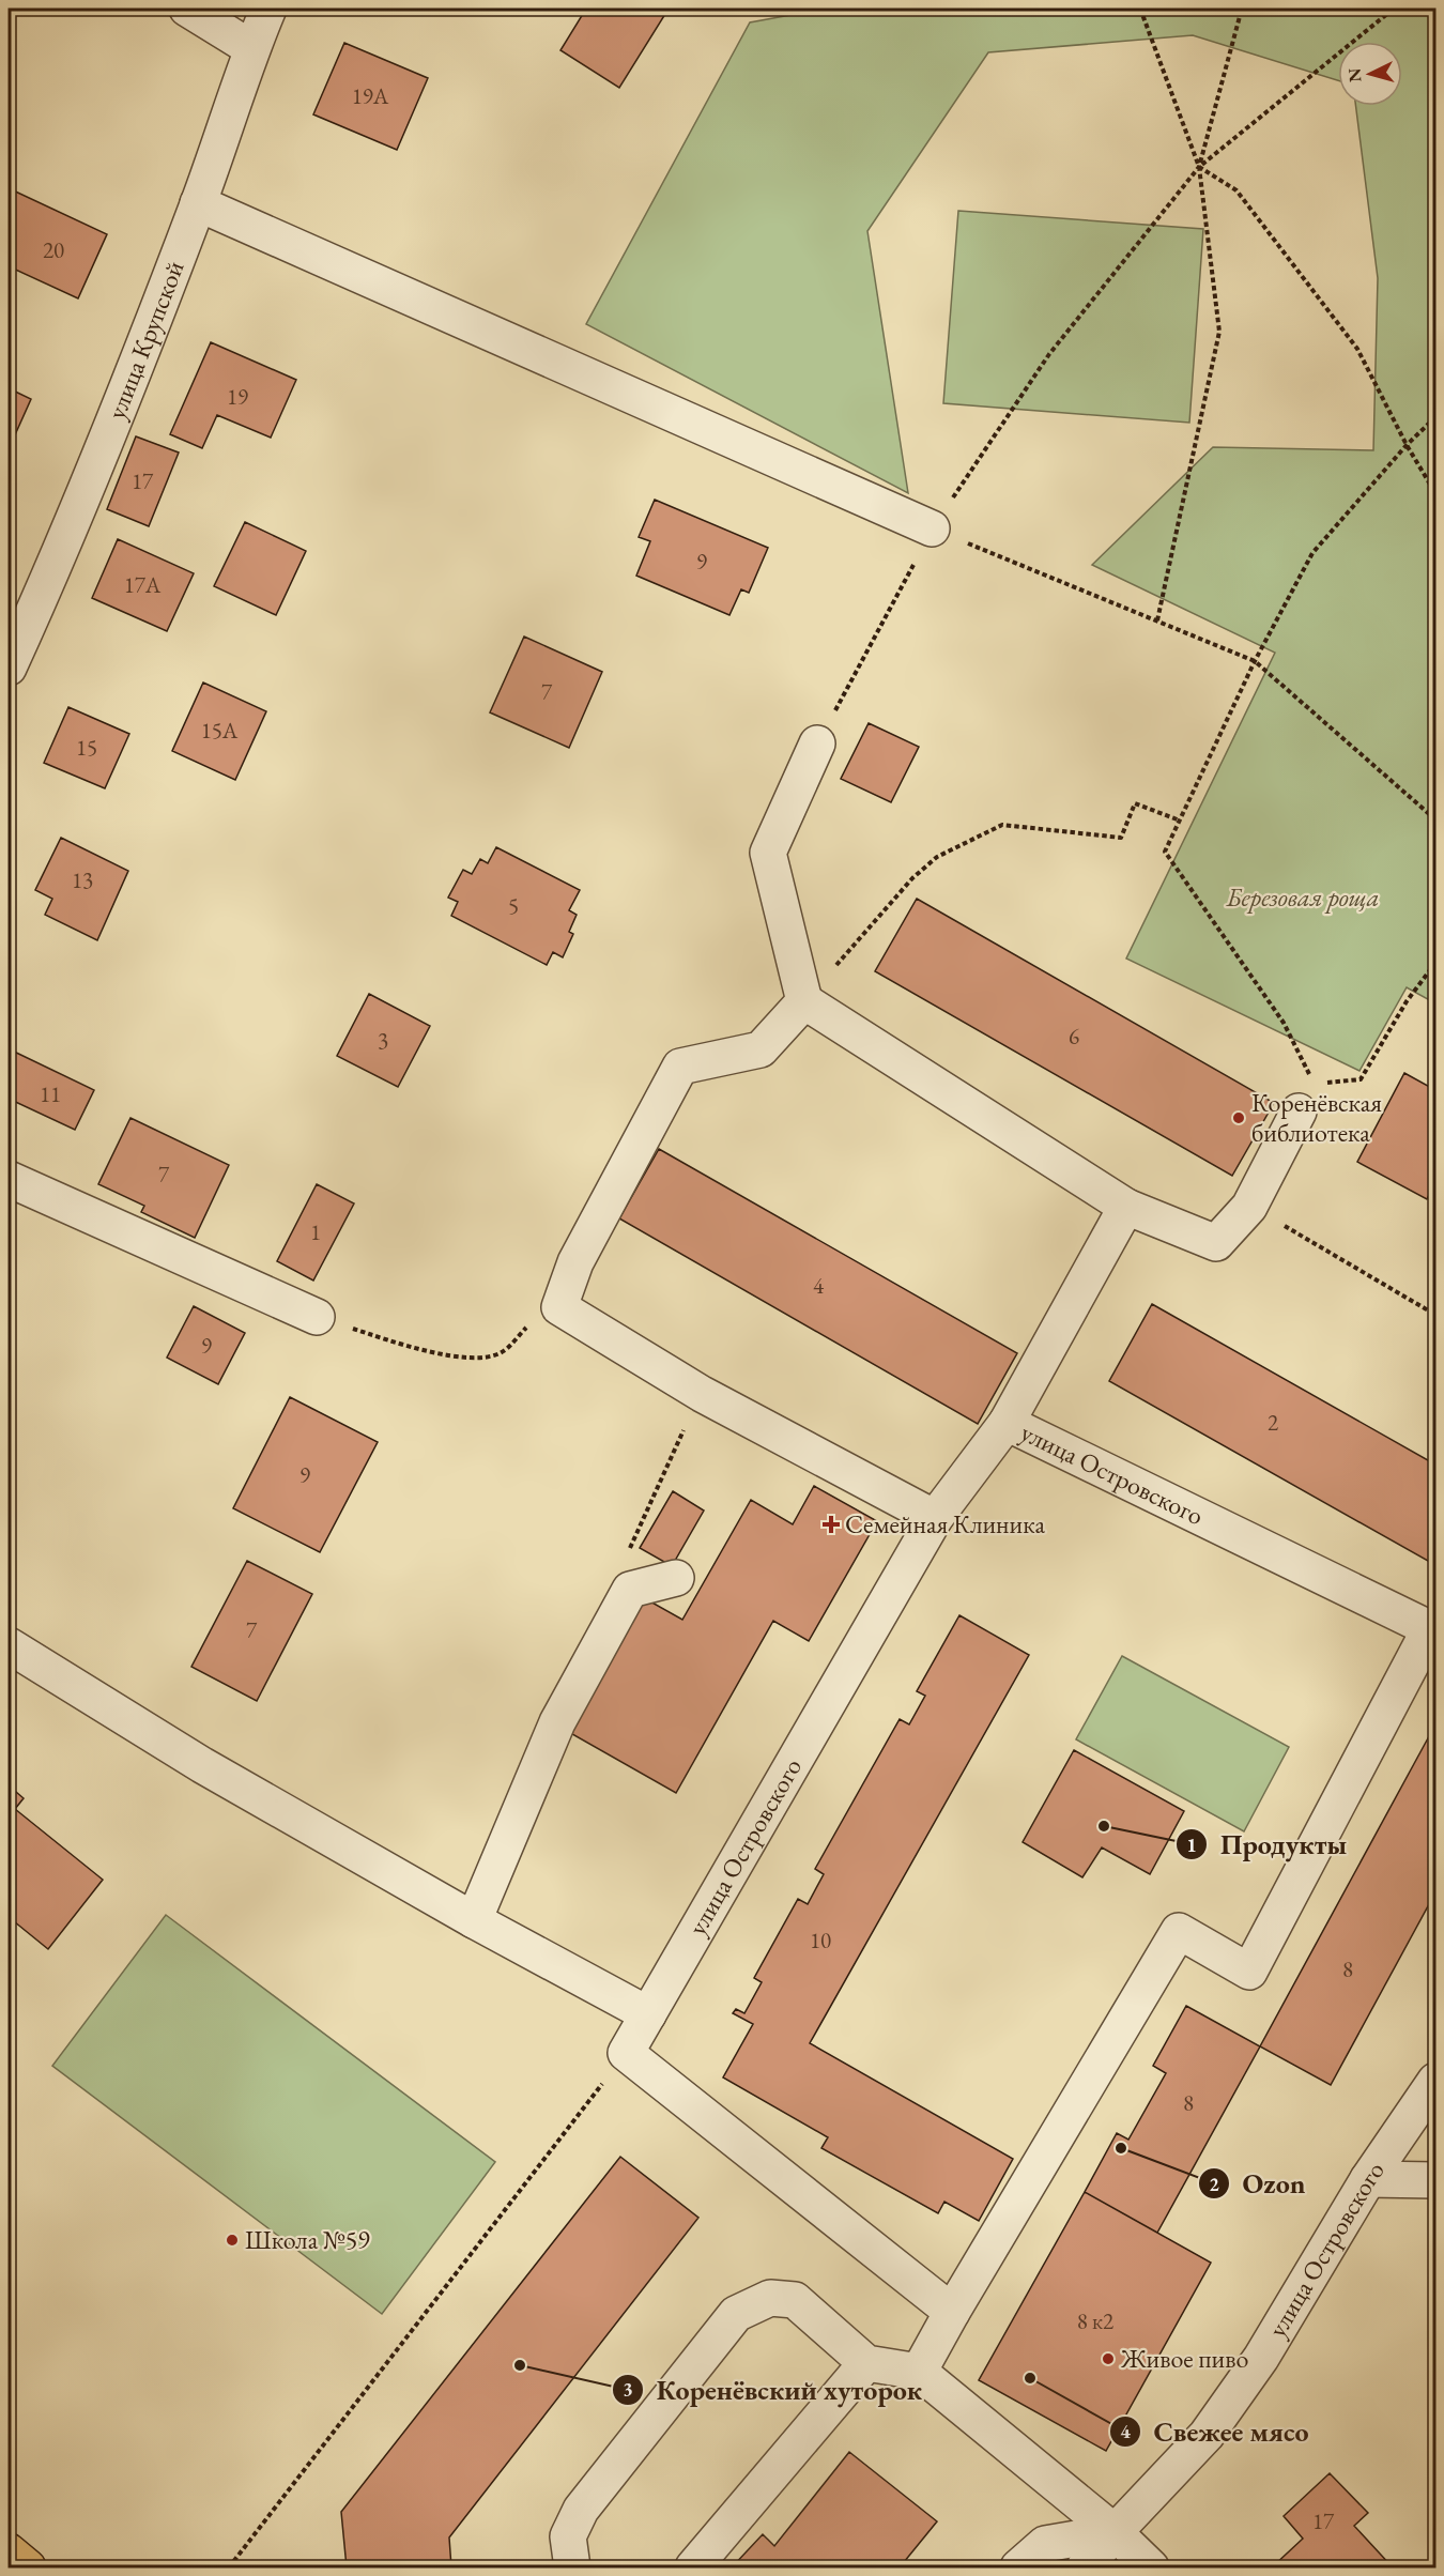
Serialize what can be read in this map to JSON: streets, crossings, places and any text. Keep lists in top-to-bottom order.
{
  "streets": {
    "street": ["улица Крупской", "улица Островского"]
  },
  "parks": ["Березовая роща"],
  "places": {
    "other": [
      "Коренёвская библиотека",
      "Продукты",
      "Ozon",
      "Школа №59",
      "Живое пиво",
      "Коренёвский хуторок",
      "Свежее мясо"
    ],
    "health": ["Семейная Клиника"]
  },
  "house_numbers": [
    "19А",
    "20",
    "19",
    "17",
    "9",
    "17А",
    "7",
    "15А",
    "15",
    "13",
    "5",
    "6",
    "3",
    "11",
    "7",
    "1",
    "4",
    "9",
    "2",
    "9",
    "7",
    "10",
    "8",
    "8",
    "8 к2",
    "17"
  ],
  "north": "left"
}
